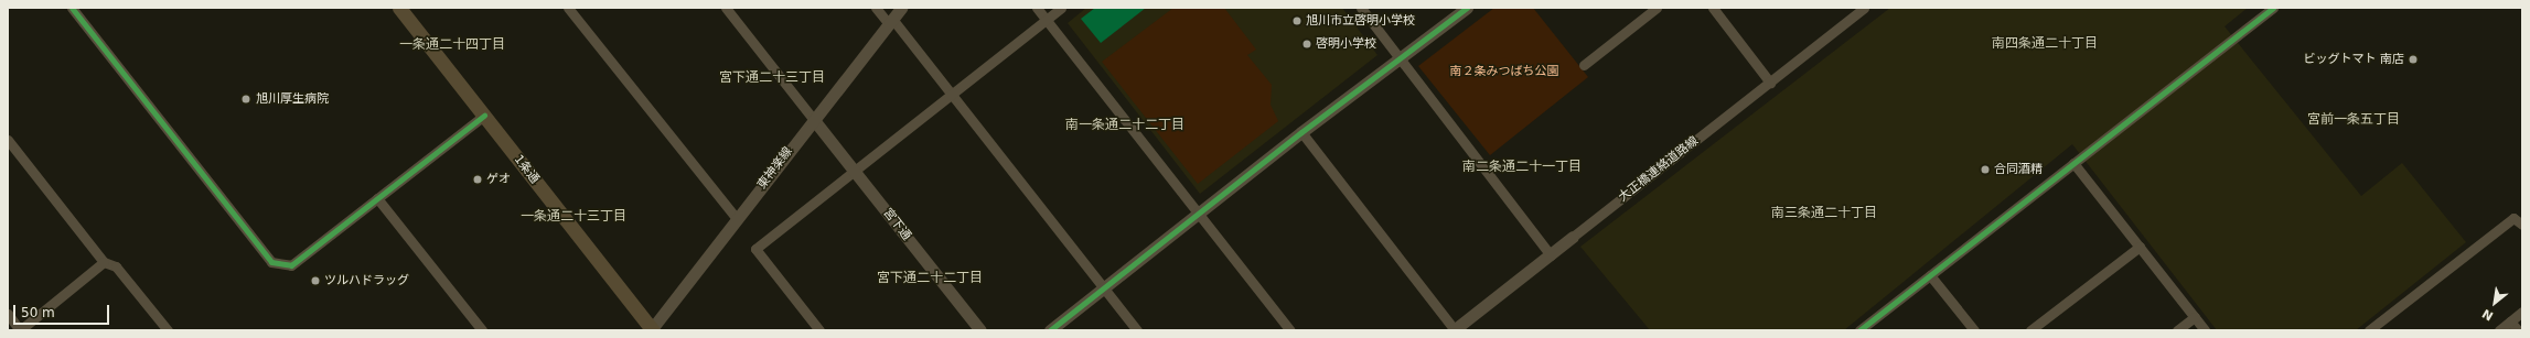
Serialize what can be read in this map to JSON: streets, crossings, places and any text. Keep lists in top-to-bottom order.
{
  "streets": {
    "main road": ["1条通"],
    "street": ["東神楽線", "大正橋連絡道路線", "宮下通"]
  },
  "crossings": [
    ["東神楽線", "1条通"],
    ["東神楽線", "宮下通"]
  ],
  "districts": [
    "南四条通二十丁目",
    "一条通二十四丁目",
    "宮下通二十三丁目",
    "宮前一条五丁目",
    "南一条通二十二丁目",
    "南二条通二十一丁目",
    "南三条通二十丁目",
    "一条通二十三丁目",
    "宮下通二十二丁目"
  ],
  "parks": ["南２条みつばち公園"],
  "places": [
    "旭川市立啓明小学校",
    "啓明小学校",
    "ビッグトマト 南店",
    "旭川厚生病院",
    "合同酒精",
    "ゲオ",
    "ツルハドラッグ"
  ],
  "scale_bar": "50 m",
  "north": "bottom left"
}
